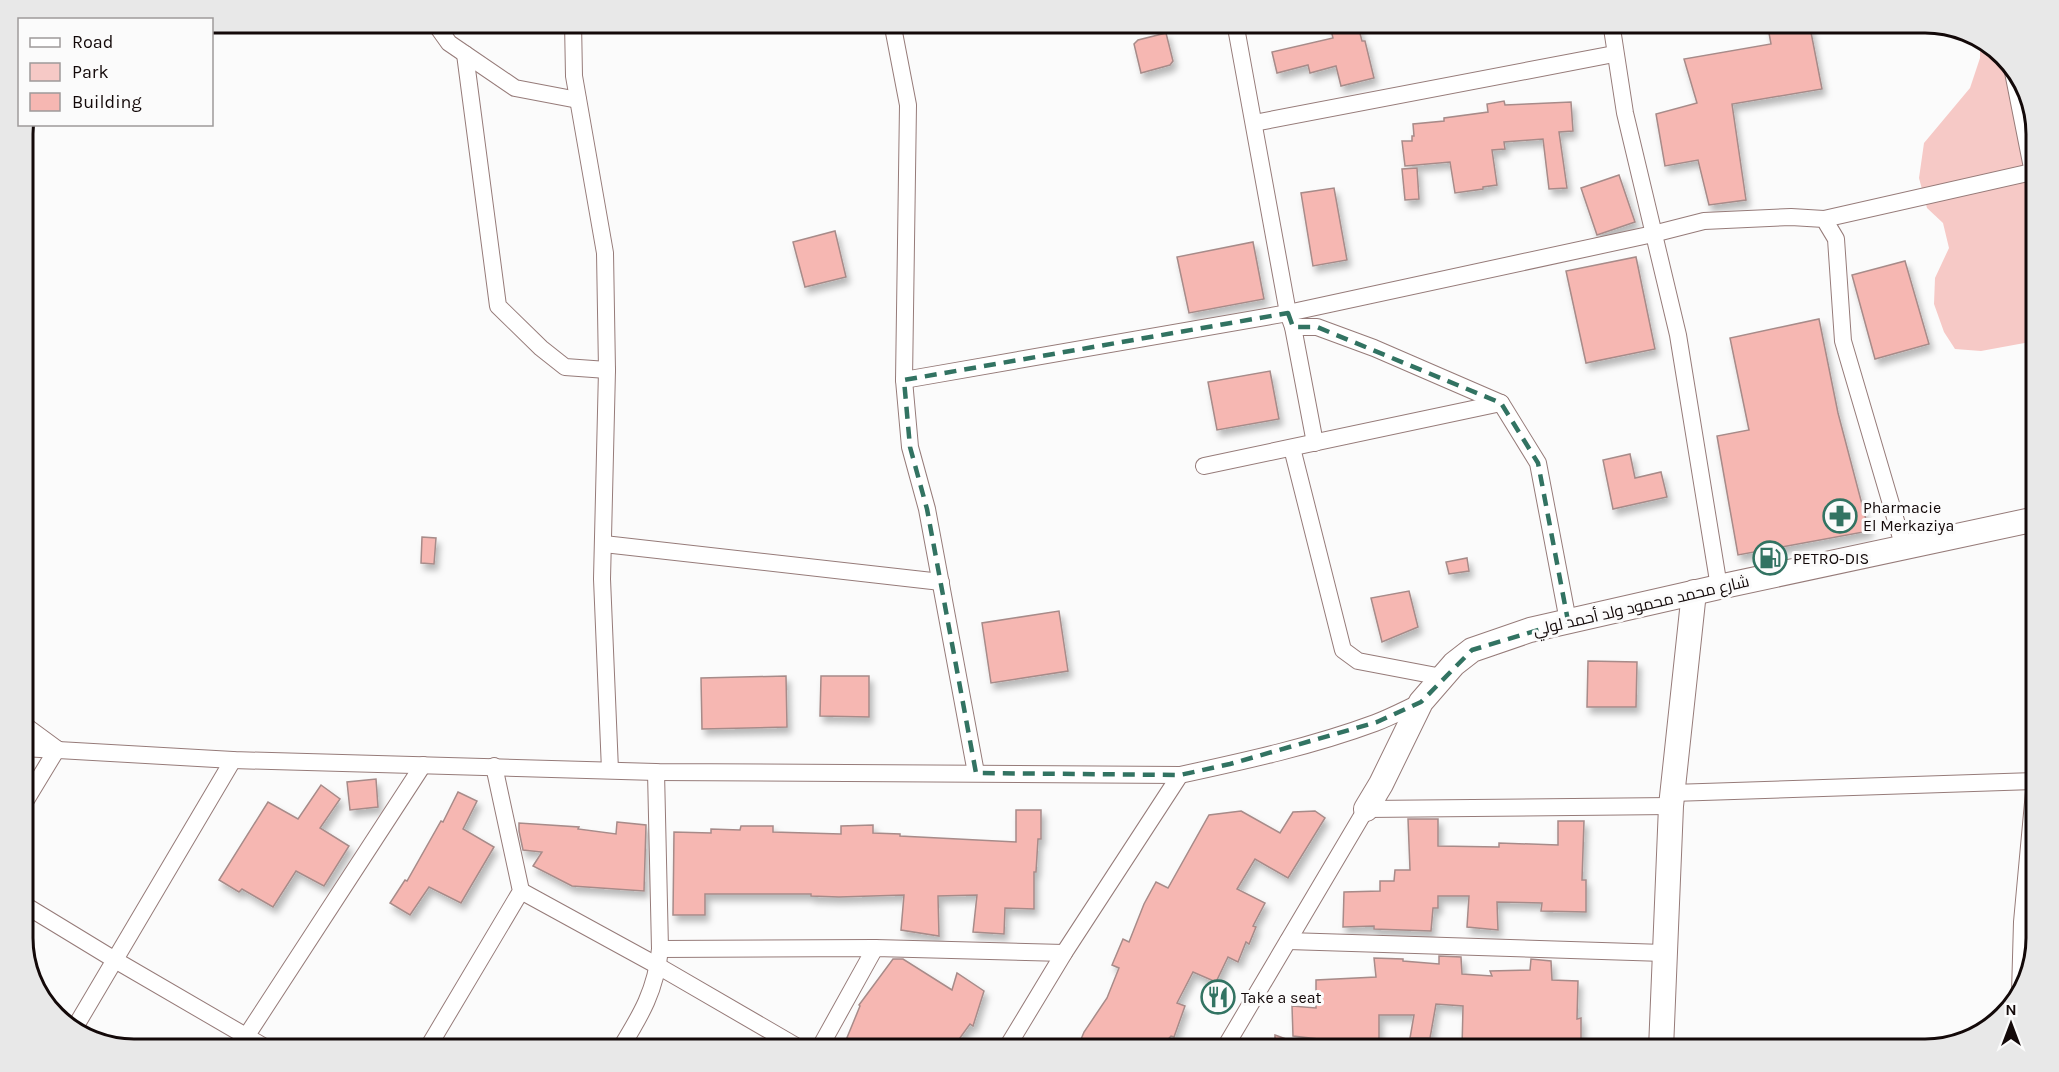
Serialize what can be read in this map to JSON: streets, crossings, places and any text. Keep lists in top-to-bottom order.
{
  "streets": {
    "street": ["شارع محمد محمود ولد أحمد لولي"]
  },
  "places": {
    "pharmacy": ["Pharmacie El Merkaziya"],
    "fuel station": ["PETRO-DIS"],
    "restaurant": ["Take a seat"]
  },
  "legend": ["Road", "Park", "Building"],
  "north": "top"
}
